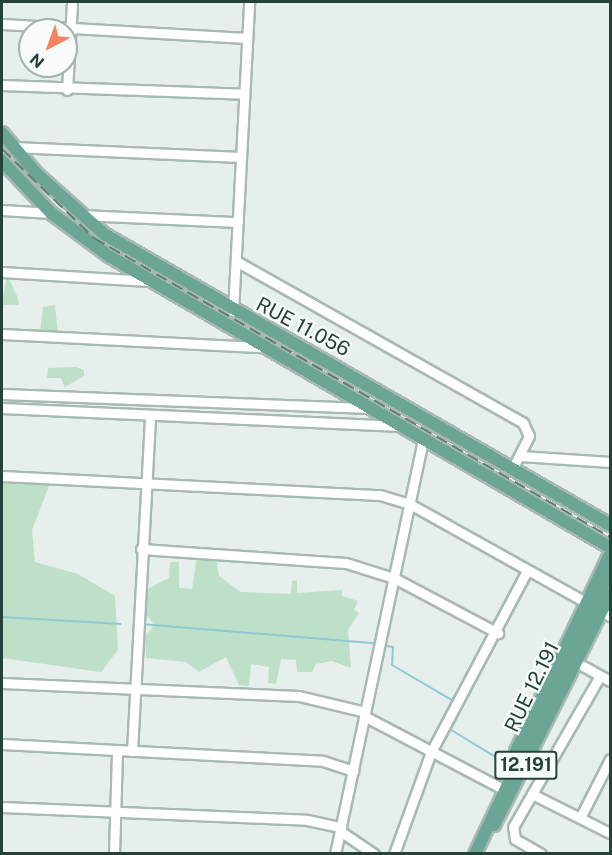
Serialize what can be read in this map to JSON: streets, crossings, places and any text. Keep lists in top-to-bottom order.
{
  "streets": {
    "main road": ["RUE 11.056", "RUE 12.191", "12.191"]
  },
  "north": "bottom left"
}
